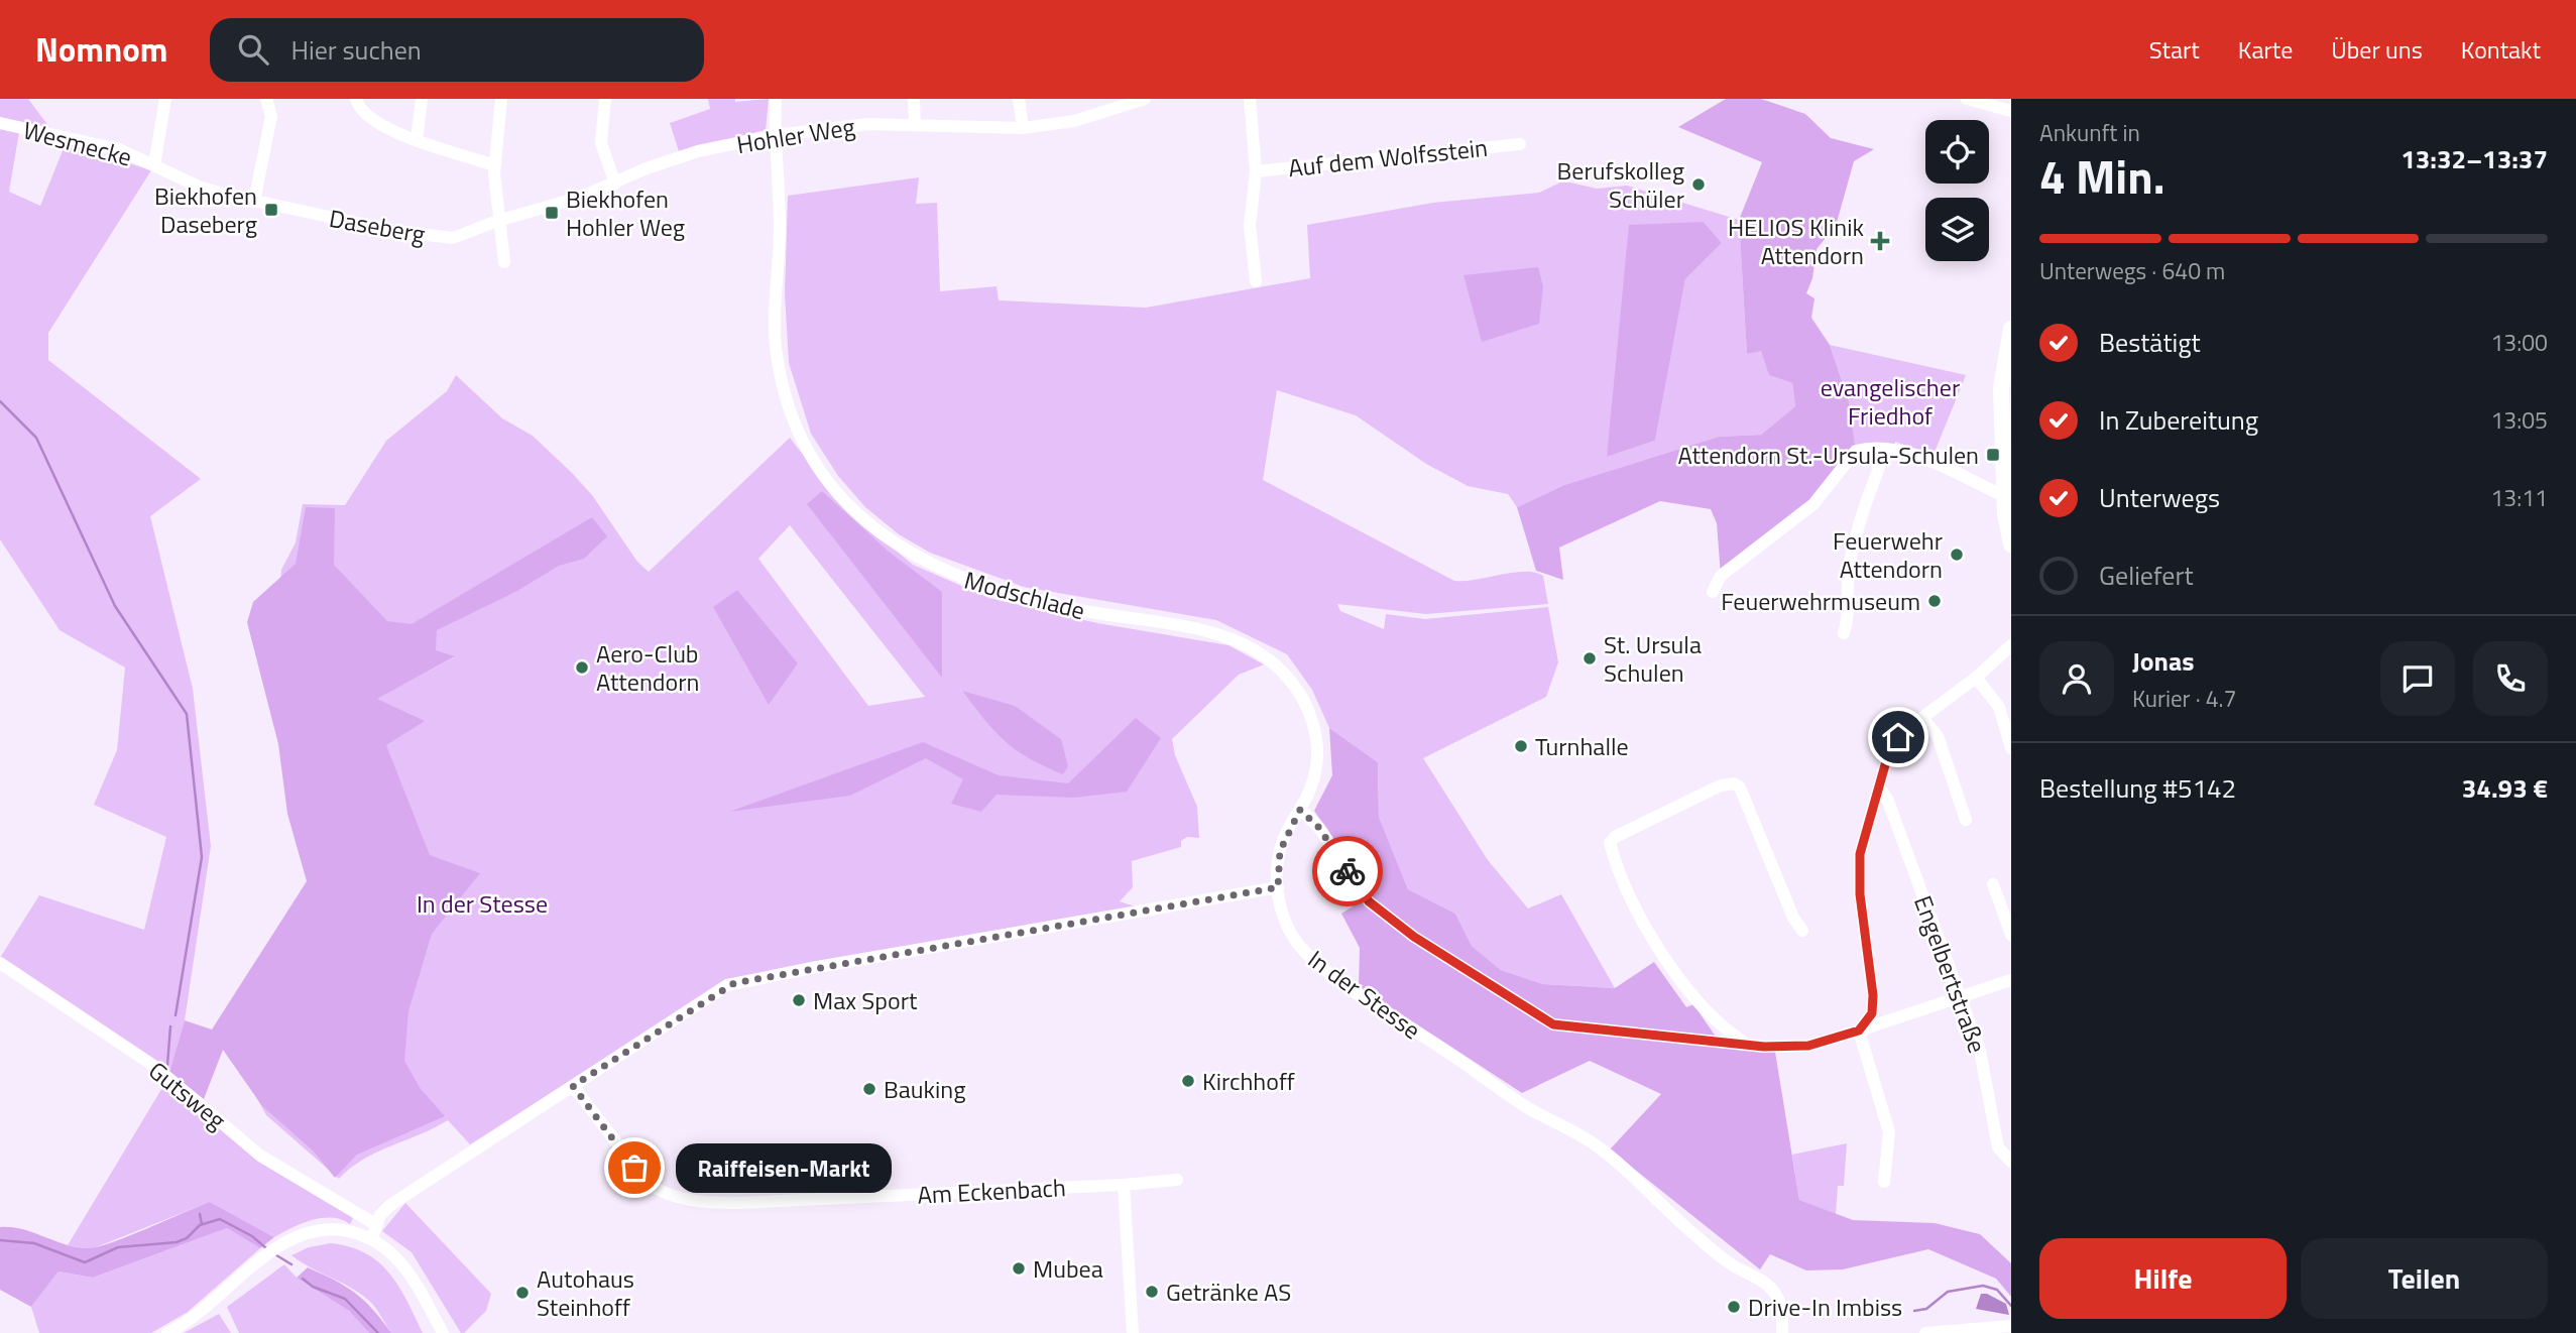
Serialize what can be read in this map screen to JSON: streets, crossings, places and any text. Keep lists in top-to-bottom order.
{
  "streets": {
    "street": [
      "Hohler Weg",
      "Wesmecke",
      "Auf dem Wolfsstein",
      "Daseberg",
      "Modschlade",
      "Engelbertstraße",
      "In der Stesse",
      "Gutsweg",
      "Am Eckenbach"
    ]
  },
  "crossings": [
    ["Hohler Weg", "Daseberg"],
    ["Hohler Weg", "Modschlade"],
    ["Wesmecke", "Daseberg"],
    ["Modschlade", "In der Stesse"]
  ],
  "parks": ["evangelischer Friedhof", "In der Stesse"],
  "places": {
    "other": [
      "Berufskolleg Schüler",
      "Feuerwehr Attendorn",
      "Feuerwehrmuseum",
      "St. Ursula Schulen",
      "Aero-Club Attendorn",
      "Turnhalle",
      "Max Sport",
      "Kirchhoff",
      "Bauking",
      "Raiffeisen-Markt",
      "Mubea",
      "Getränke AS",
      "Autohaus Steinhoff",
      "Drive-In Imbiss"
    ],
    "transit": ["Biekhofen Daseberg", "Biekhofen Hohler Weg", "Attendorn St.-Ursula-Schulen"],
    "health": ["HELIOS Klinik Attendorn"]
  },
  "page": {
    "header": "Nomnom",
    "search": "Hier suchen",
    "nav": [
      "Start",
      "Karte",
      "Über uns",
      "Kontakt"
    ],
    "heading": ["4 Min.", "Ankunft in", "13:32–13:37"],
    "panel": [
      "Jonas",
      "Kurier · 4.7",
      "Bestellung #5142",
      "34.93 €"
    ],
    "bar": "Unterwegs · 640 m",
    "list": [
      ["Bestätigt", "13:00"],
      ["In Zubereitung", "13:05"],
      ["Unterwegs", "13:11"],
      "Geliefert"
    ],
    "bubble": "Raiffeisen-Markt",
    "buttons": ["Hilfe", "Teilen"]
  }
}
